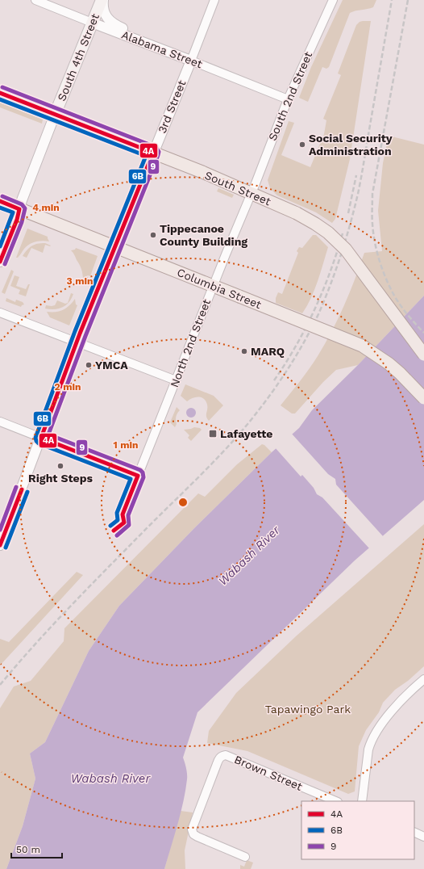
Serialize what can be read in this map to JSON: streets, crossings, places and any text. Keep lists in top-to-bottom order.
{
  "streets": {
    "main road": ["South 4th Street", "South Street", "Columbia Street"],
    "street": [
      "Alabama Street",
      "South 2nd Street",
      "3rd Street",
      "North 2nd Street",
      "Brown Street"
    ]
  },
  "crossings": [
    ["Alabama Street", "South 4th Street"],
    ["Alabama Street", "South 2nd Street"],
    ["Alabama Street", "3rd Street"],
    ["South 4th Street", "South Street"],
    ["South 2nd Street", "South Street"],
    ["South 2nd Street", "North 2nd Street"],
    ["3rd Street", "South Street"],
    ["3rd Street", "Columbia Street"],
    ["3rd Street", "North 2nd Street"],
    ["South Street", "North 2nd Street"],
    ["Columbia Street", "North 2nd Street"]
  ],
  "water": ["Wabash River"],
  "parks": ["Tapawingo Park"],
  "places": {
    "other": [
      "Social Security Administration",
      "Tippecanoe County Building",
      "MARQ",
      "YMCA",
      "Right Steps"
    ],
    "transit": ["Lafayette"]
  },
  "lines": ["transit line 9", "transit line 4A", "transit line 6B"],
  "legend": ["4A", "6B", "9"],
  "scale_bar": "50 m",
  "rings": [
    "4 min",
    "3 min",
    "2 min",
    "1 min"
  ]
}
